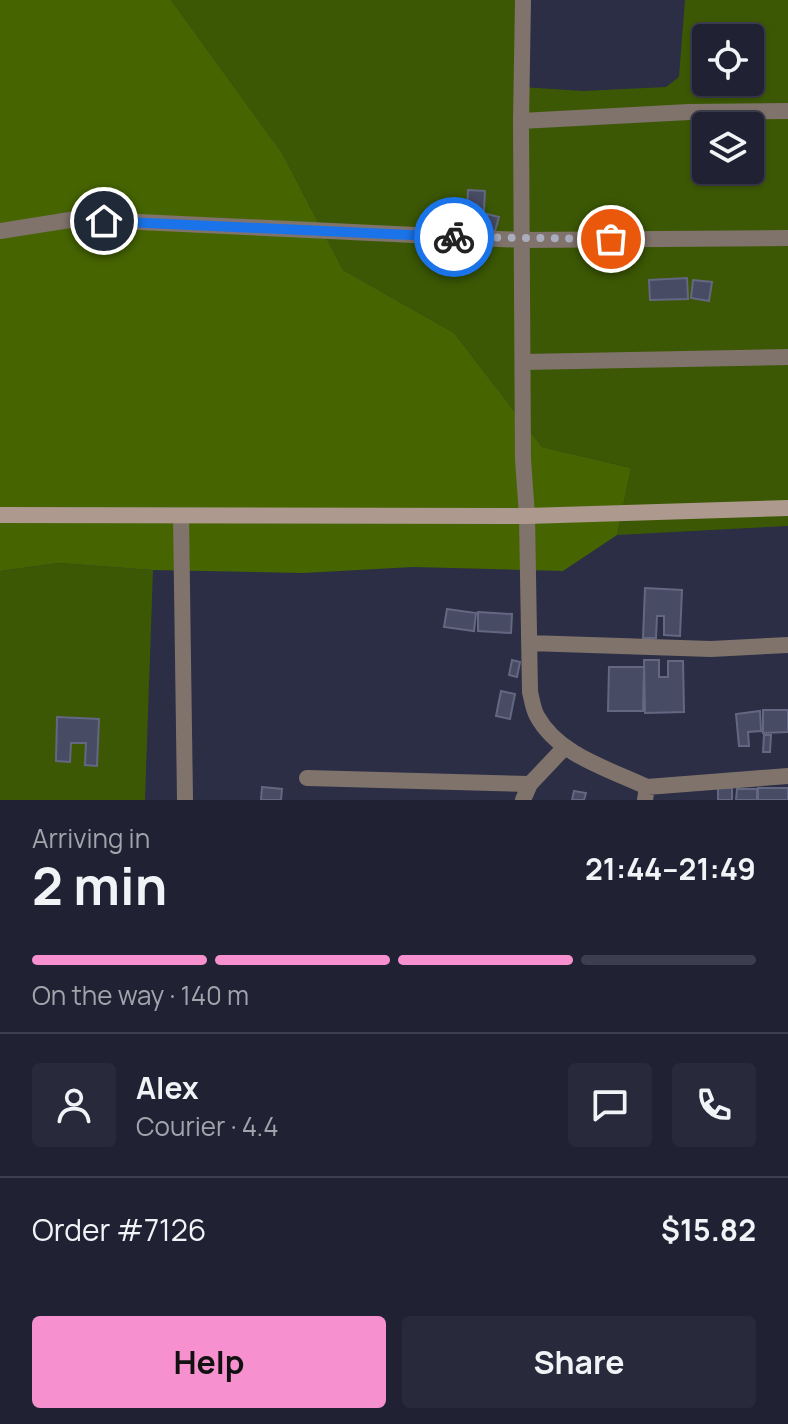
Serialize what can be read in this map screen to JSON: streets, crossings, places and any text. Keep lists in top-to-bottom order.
{
  "page": {
    "heading": ["2 min", "Arriving in", "21:44–21:49"],
    "panel": [
      "Alex",
      "Courier · 4.4",
      "Order #7126",
      "$15.82"
    ],
    "bar": "On the way · 140 m",
    "buttons": ["Help", "Share"]
  }
}
